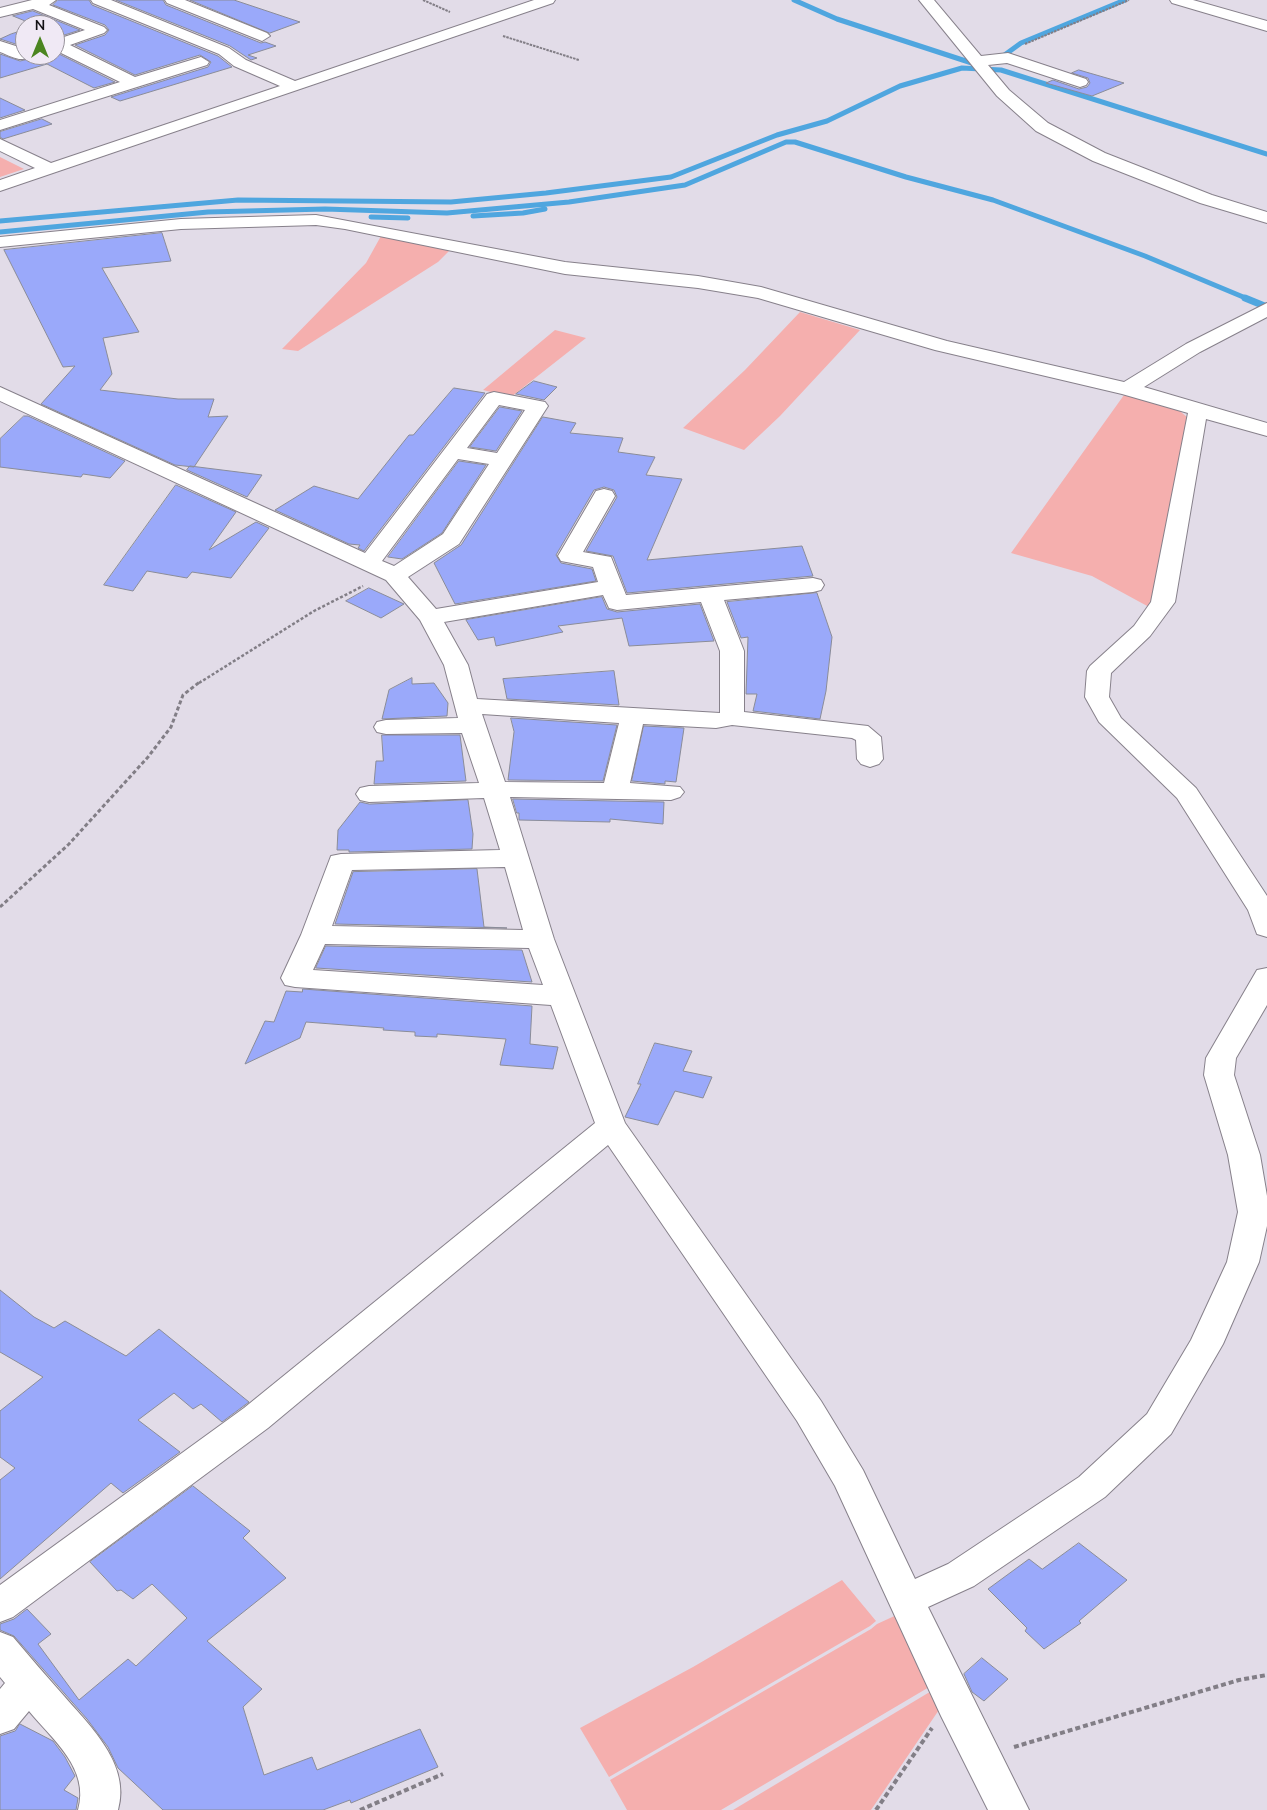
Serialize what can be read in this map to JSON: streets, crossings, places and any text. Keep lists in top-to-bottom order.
{
  "north": "top"
}
